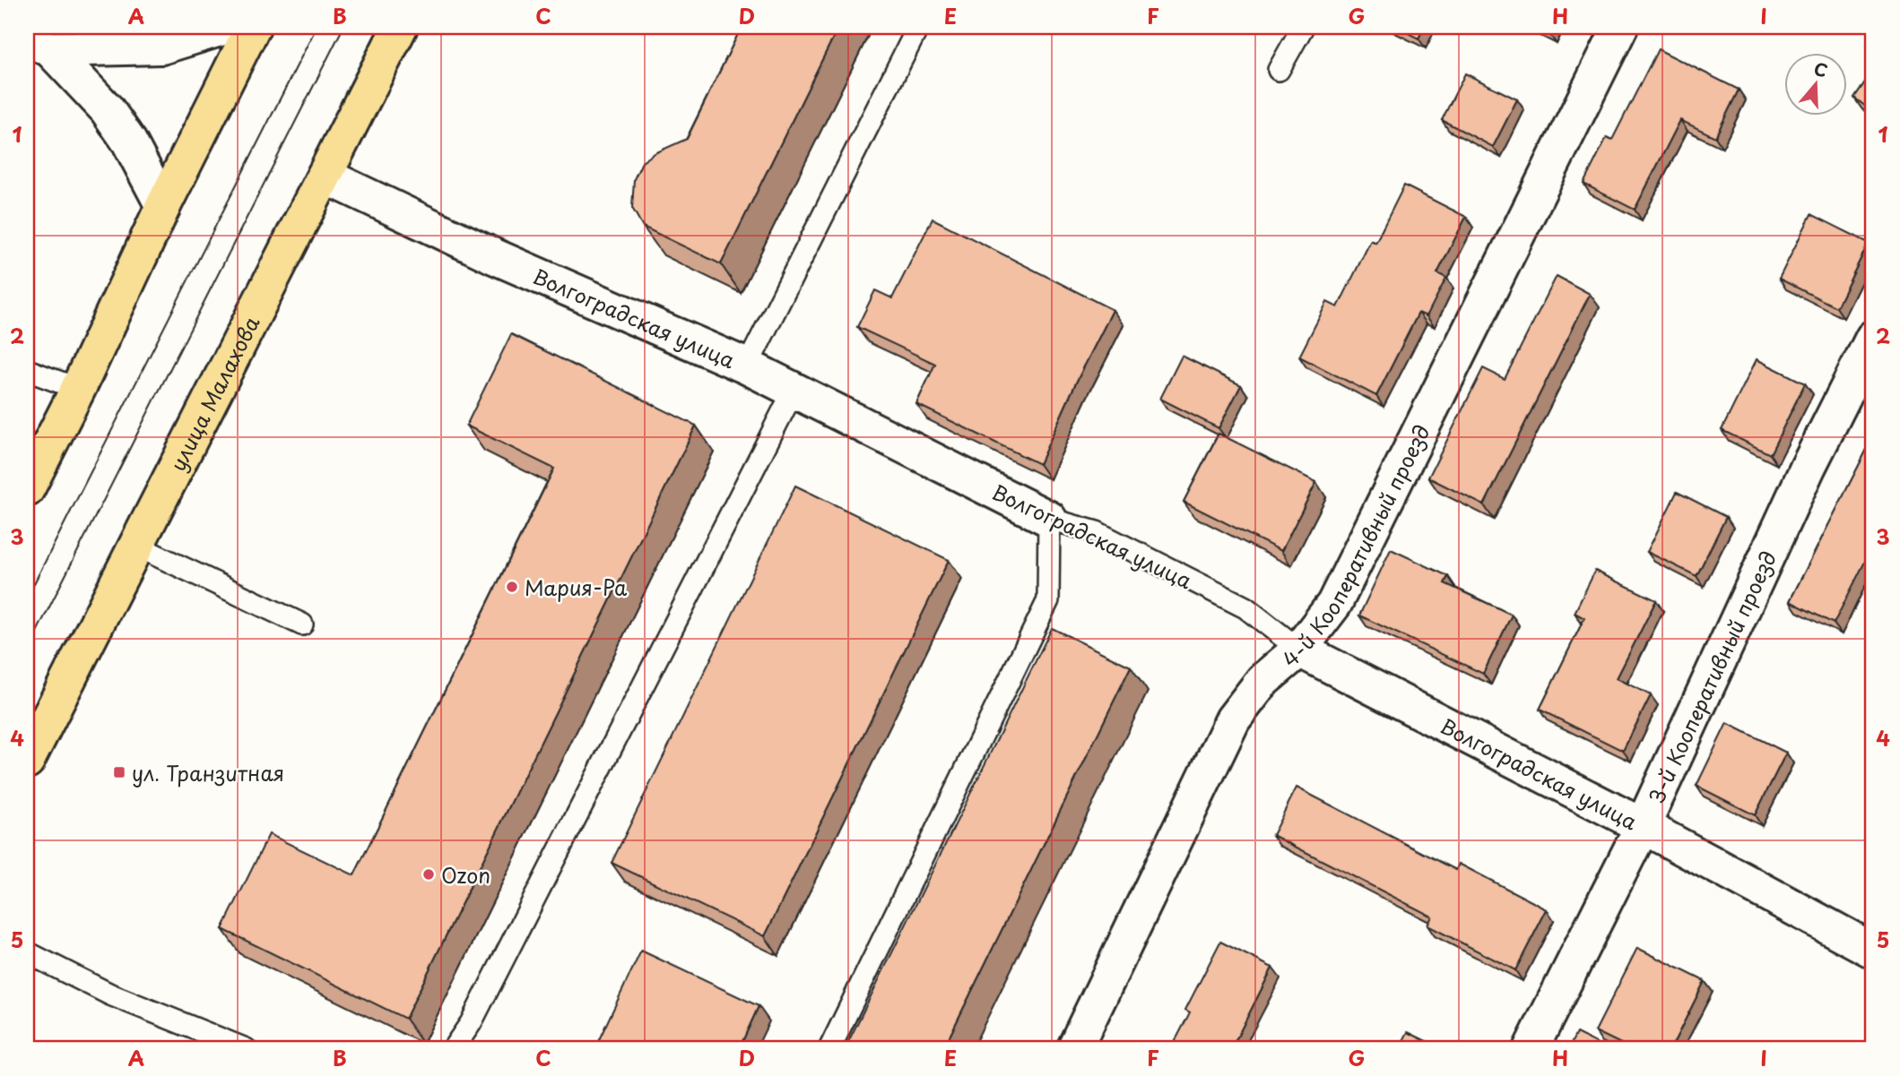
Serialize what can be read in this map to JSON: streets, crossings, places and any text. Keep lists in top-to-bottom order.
{
  "streets": {
    "main road": ["улица Малахова"],
    "street": ["Волгоградская улица", "4-й Кооперативный проезд", "3-й Кооперативный проезд"]
  },
  "crossings": [
    ["Волгоградская улица", "улица Малахова"],
    ["Волгоградская улица", "4-й Кооперативный проезд"],
    ["Волгоградская улица", "3-й Кооперативный проезд"]
  ],
  "places": {
    "other": ["Мария-Ра", "Ozon"],
    "transit": ["ул. Транзитная"]
  },
  "north": "top",
  "grid": {
    "columns": [
      "A",
      "B",
      "C",
      "D",
      "E",
      "F",
      "G",
      "H",
      "I"
    ],
    "rows": [
      "1",
      "2",
      "3",
      "4",
      "5"
    ]
  }
}
